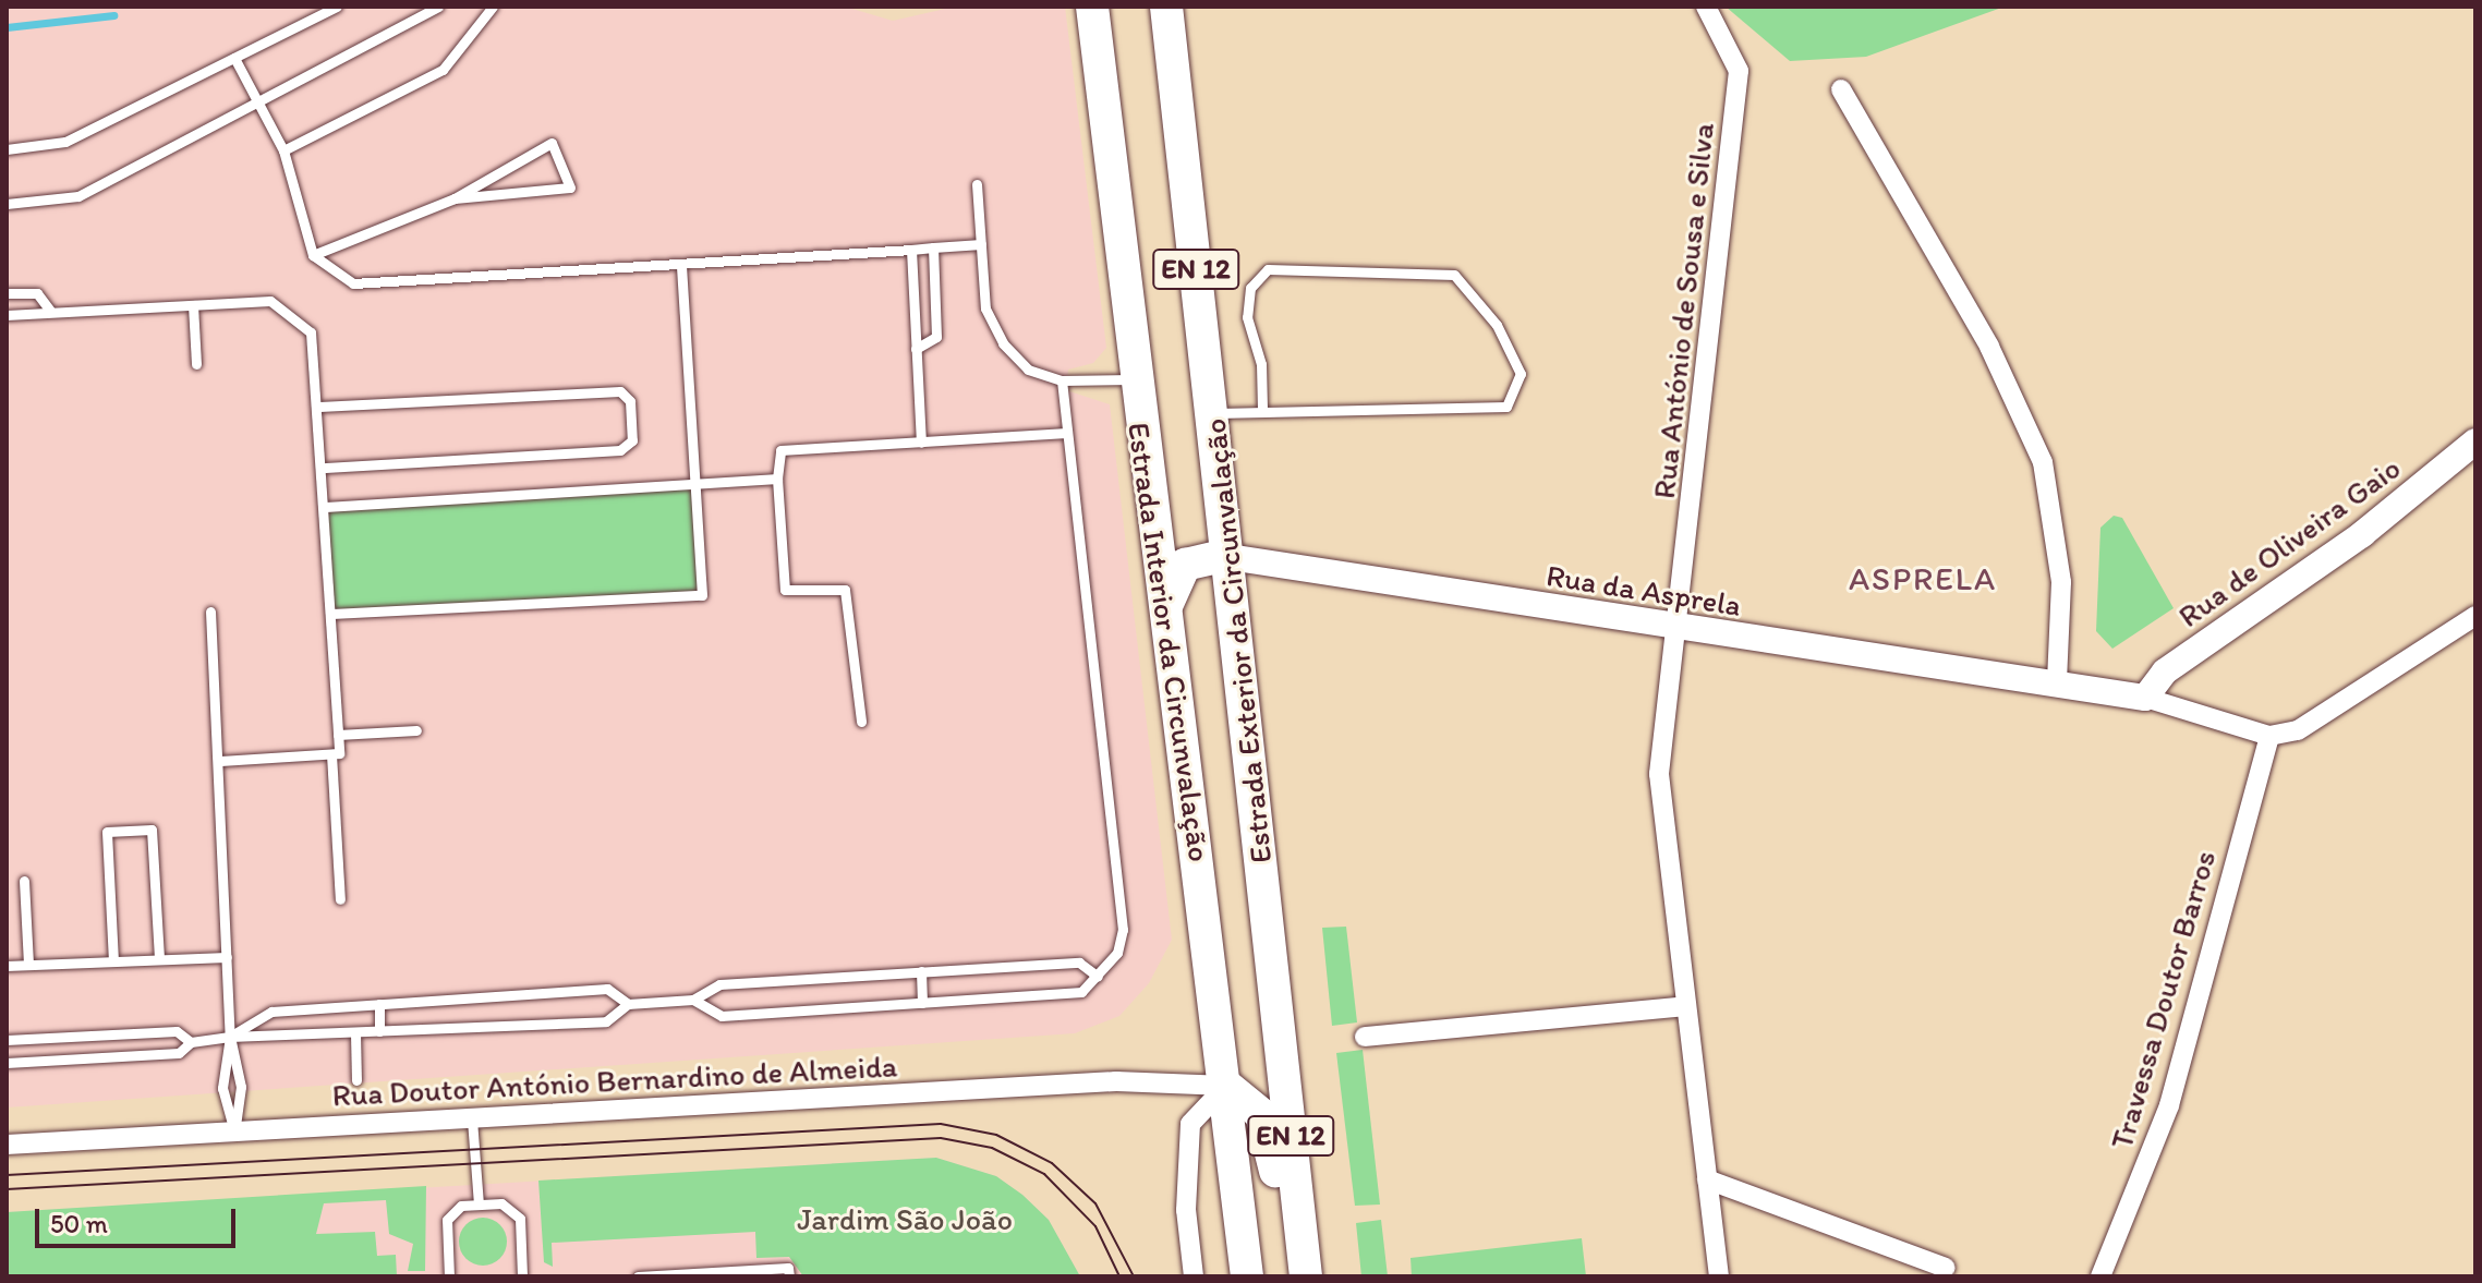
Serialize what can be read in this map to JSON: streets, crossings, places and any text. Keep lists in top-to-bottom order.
{
  "streets": {
    "main road": ["EN 12", "Estrada Exterior da Circunvalação", "Estrada Interior da Circunvalação"],
    "street": [
      "Rua António de Sousa e Silva",
      "Rua de Oliveira Gaio",
      "Rua da Asprela",
      "Travessa Doutor Barros",
      "Rua Doutor António Bernardino de Almeida"
    ]
  },
  "crossings": [
    ["Rua António de Sousa e Silva", "Rua da Asprela"],
    ["Rua de Oliveira Gaio", "Rua da Asprela"],
    ["Rua da Asprela", "Estrada Exterior da Circunvalação"],
    ["Estrada Interior da Circunvalação", "Rua Doutor António Bernardino de Almeida"]
  ],
  "districts": ["ASPRELA"],
  "parks": ["Jardim São João"],
  "scale_bar": "50 m"
}
